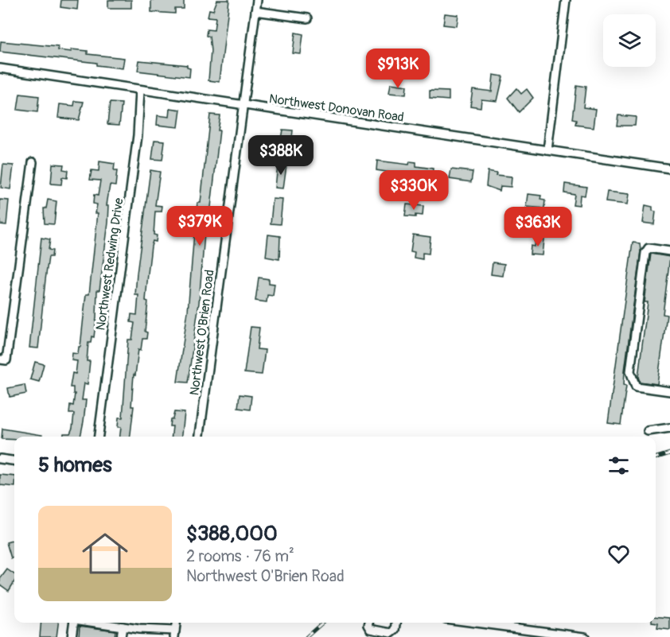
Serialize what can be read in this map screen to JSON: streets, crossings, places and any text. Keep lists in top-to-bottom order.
{
  "streets": {
    "street": ["Northwest Donovan Road", "Northwest Redwing Drive", "Northwest O'Brien Road"]
  },
  "crossings": [
    ["Northwest Donovan Road", "Northwest Redwing Drive"],
    ["Northwest Donovan Road", "Northwest O'Brien Road"]
  ],
  "page": {
    "price": [
      "$913K",
      "$388K",
      "$330K",
      "$379K",
      "$363K"
    ],
    "heading": "5 homes",
    "list": [
      {
        "name": "$388,000",
        "note": "2 rooms · 76 m² · Northwest O'Brien Road"
      }
    ]
  }
}
